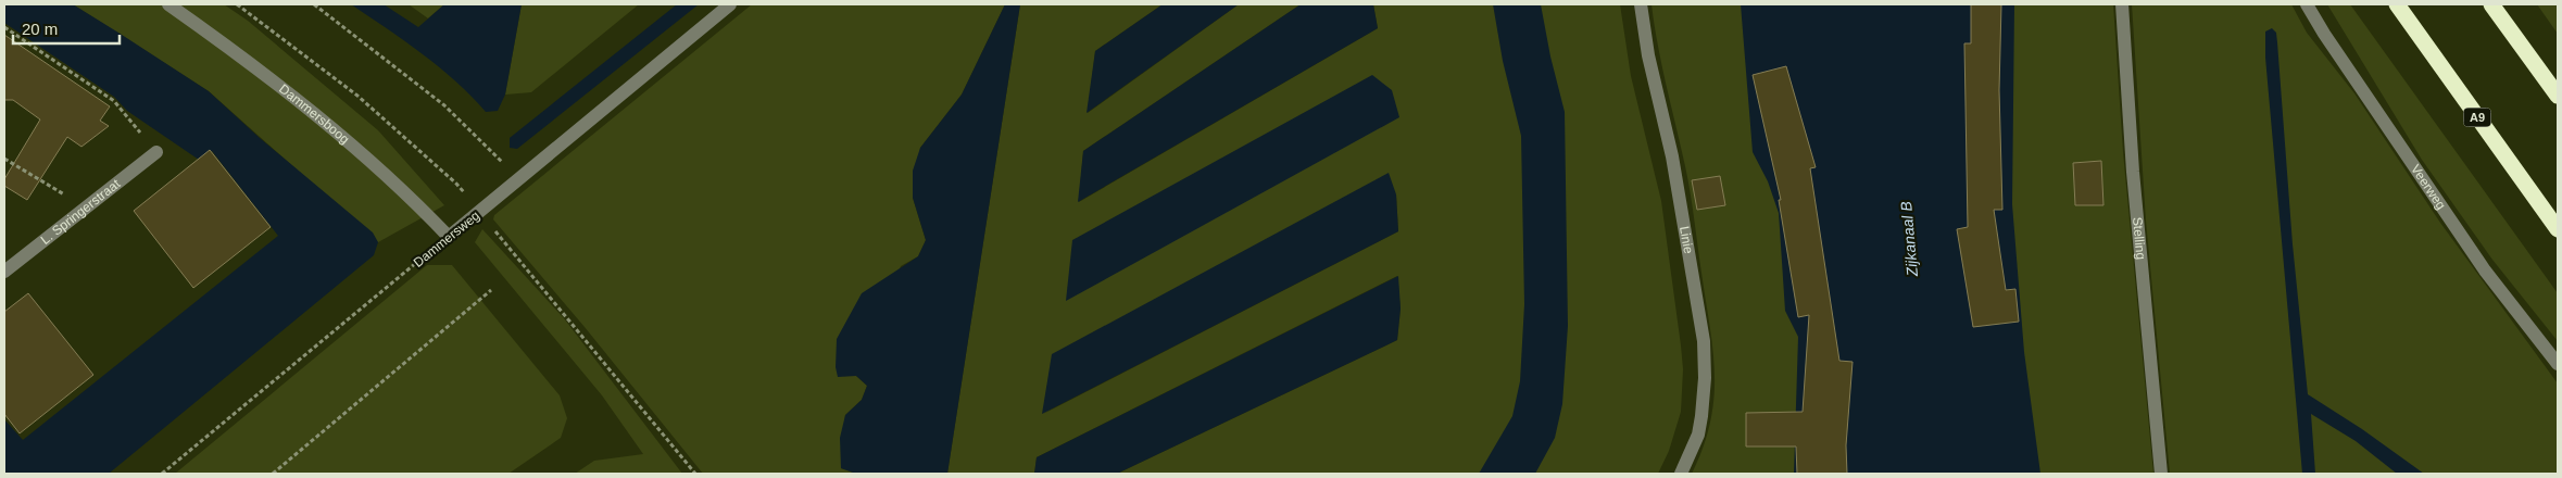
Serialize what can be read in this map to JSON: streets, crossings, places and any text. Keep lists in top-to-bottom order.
{
  "streets": {
    "highway": ["A9"],
    "street": [
      "Dammersboog",
      "Veerweg",
      "L. Springerstraat",
      "Dammersweg",
      "Stelling",
      "Linie"
    ]
  },
  "crossings": [
    ["Dammersboog", "Dammersweg"]
  ],
  "water": ["Zijkanaal B"],
  "scale_bar": "20 m"
}
